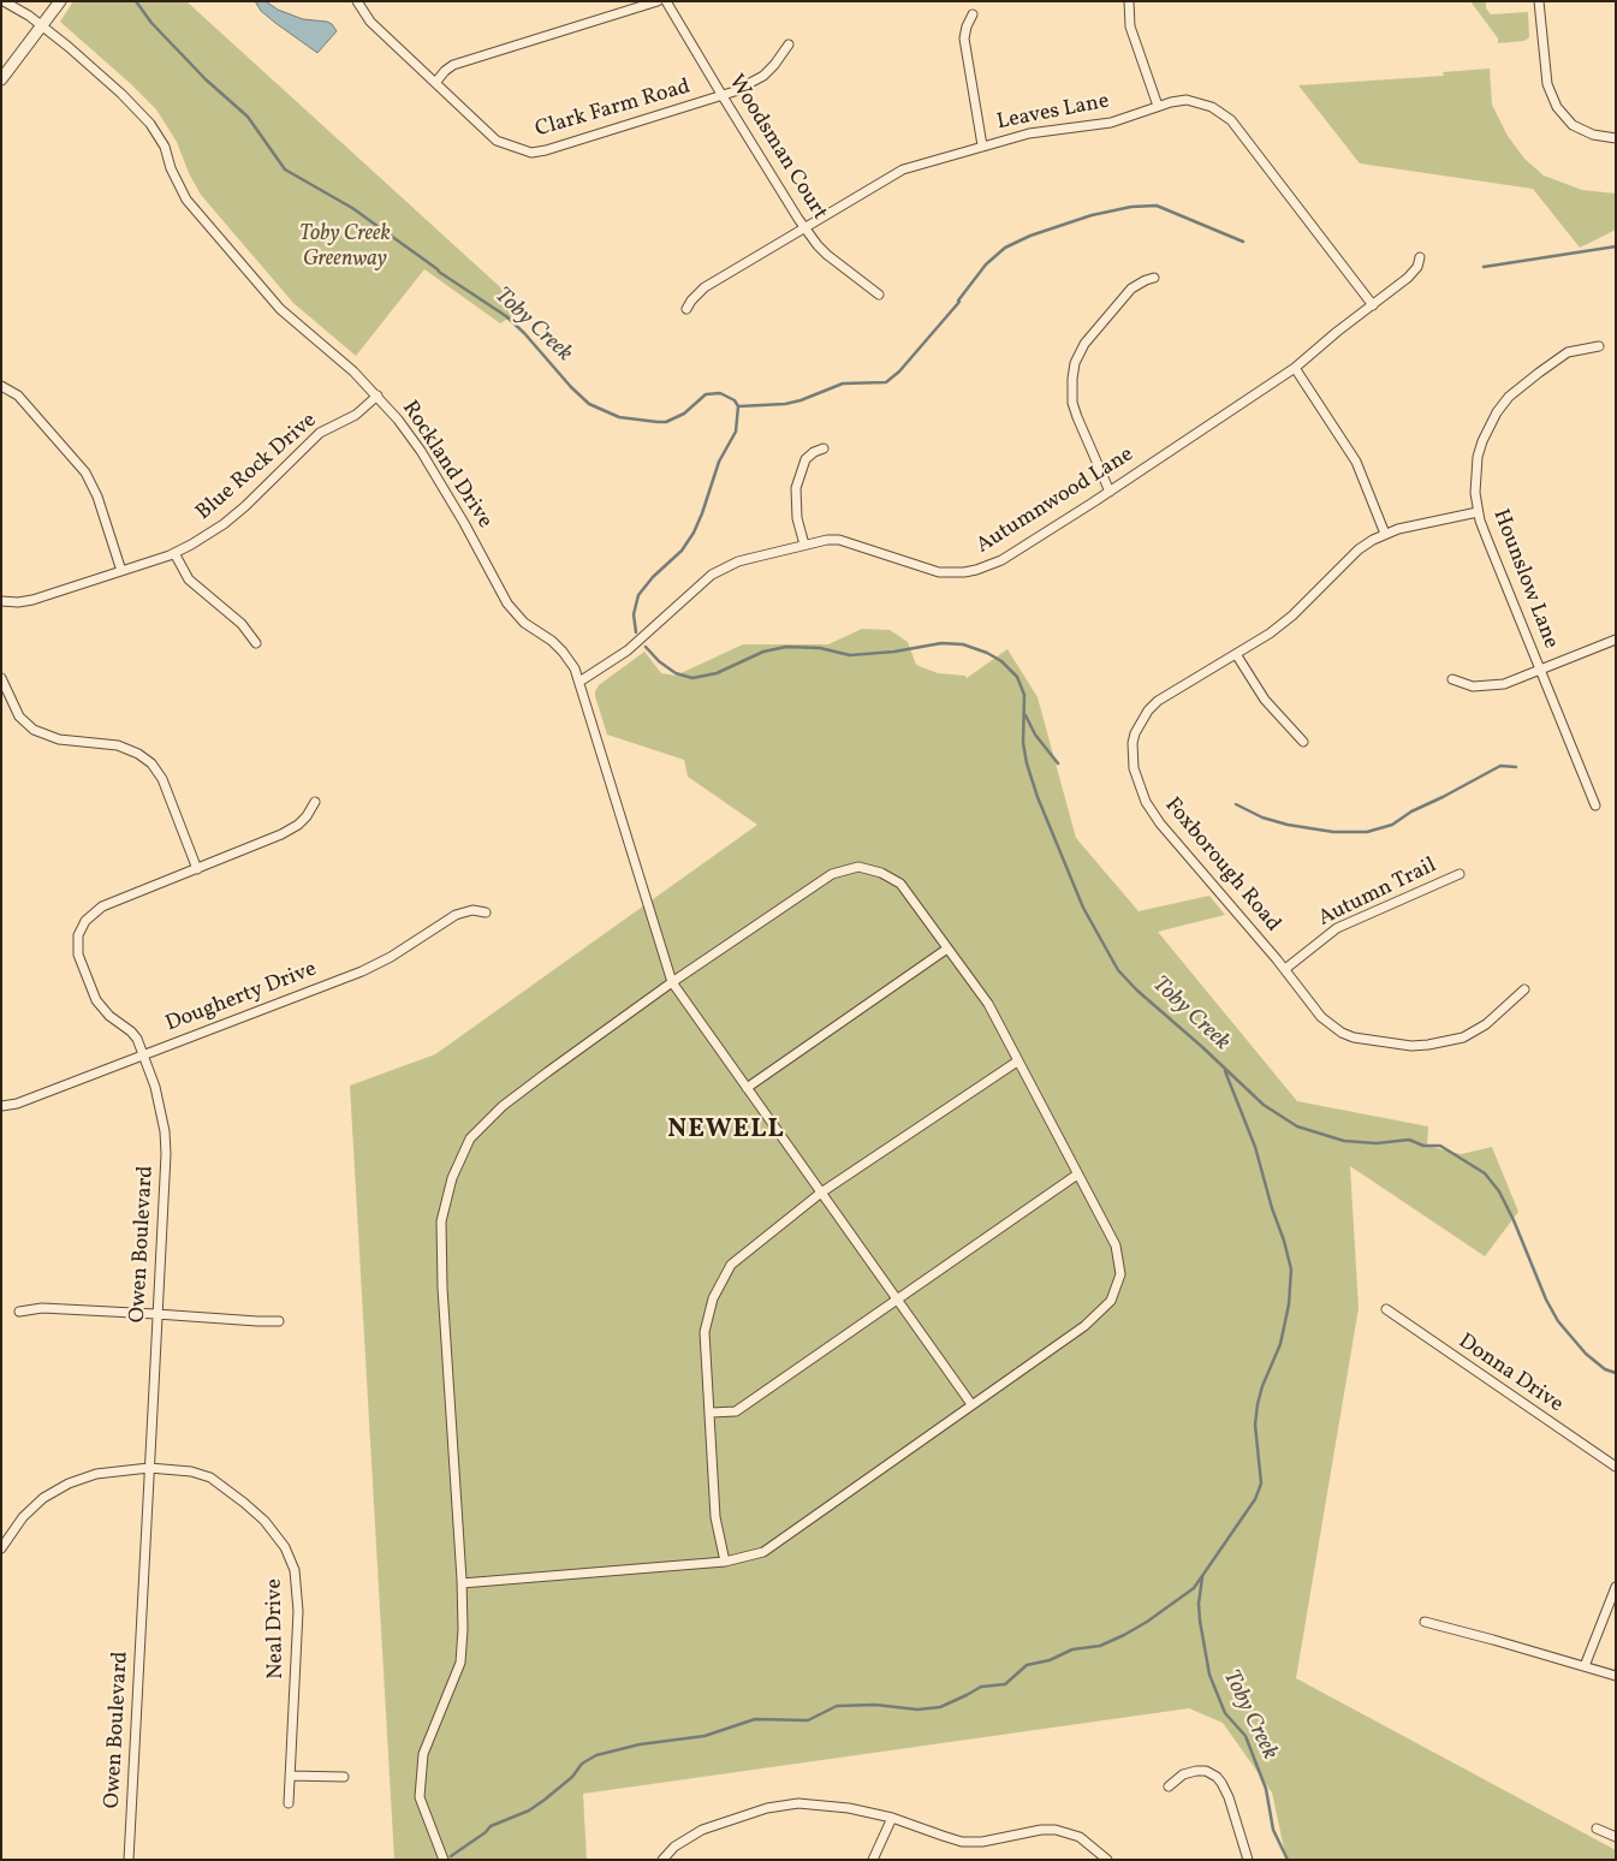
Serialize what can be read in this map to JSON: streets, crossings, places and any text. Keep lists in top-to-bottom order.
{
  "streets": {
    "street": [
      "Clark Farm Road",
      "Leaves Lane",
      "Woodsman Court",
      "Rockland Drive",
      "Blue Rock Drive",
      "Autumnwood Lane",
      "Hounslow Lane",
      "Foxborough Road",
      "Autumn Trail",
      "Dougherty Drive",
      "Owen Boulevard",
      "Donna Drive",
      "Neal Drive"
    ]
  },
  "crossings": [
    ["Clark Farm Road", "Woodsman Court"],
    ["Leaves Lane", "Woodsman Court"],
    ["Leaves Lane", "Autumnwood Lane"],
    ["Rockland Drive", "Blue Rock Drive"],
    ["Rockland Drive", "Autumnwood Lane"],
    ["Hounslow Lane", "Foxborough Road"],
    ["Foxborough Road", "Autumn Trail"],
    ["Dougherty Drive", "Owen Boulevard"],
    ["Owen Boulevard", "Neal Drive"]
  ],
  "districts": ["NEWELL"],
  "water": ["Toby Creek"],
  "parks": ["Toby Creek Greenway"]
}
